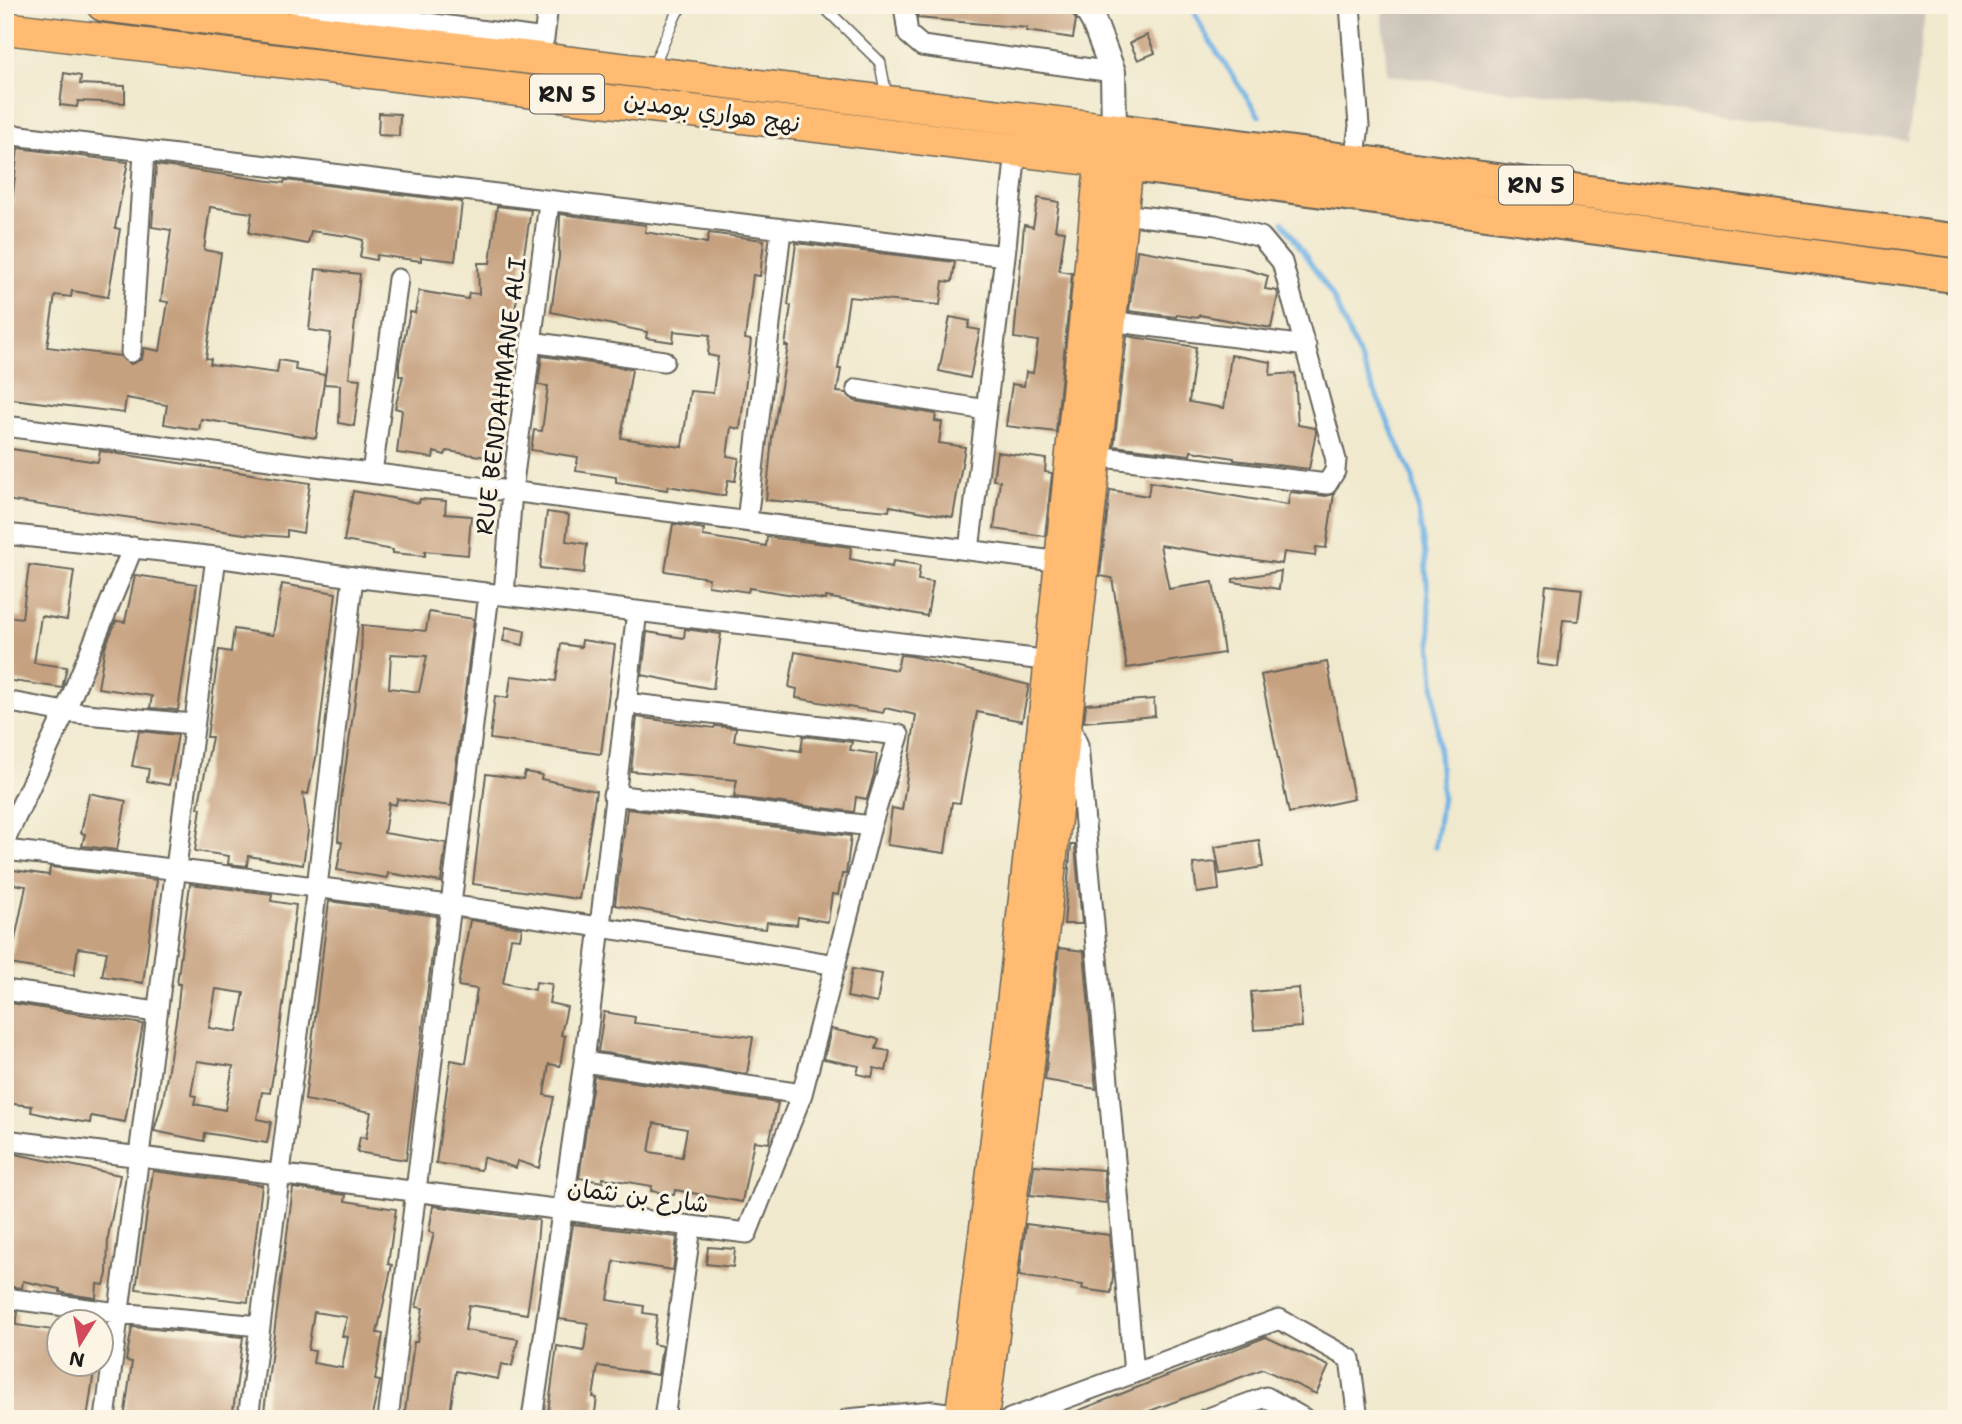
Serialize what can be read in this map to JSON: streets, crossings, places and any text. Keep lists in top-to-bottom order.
{
  "streets": {
    "highway": ["RN 5"],
    "main road": ["نهج هواري بومدين"],
    "street": ["RUE BENDAHMANE ALI", "شارع بن نثمان"]
  },
  "crossings": [
    ["RN 5", "نهج هواري بومدين"],
    ["RUE BENDAHMANE ALI", "شارع بن نثمان"]
  ],
  "north": "bottom"
}
